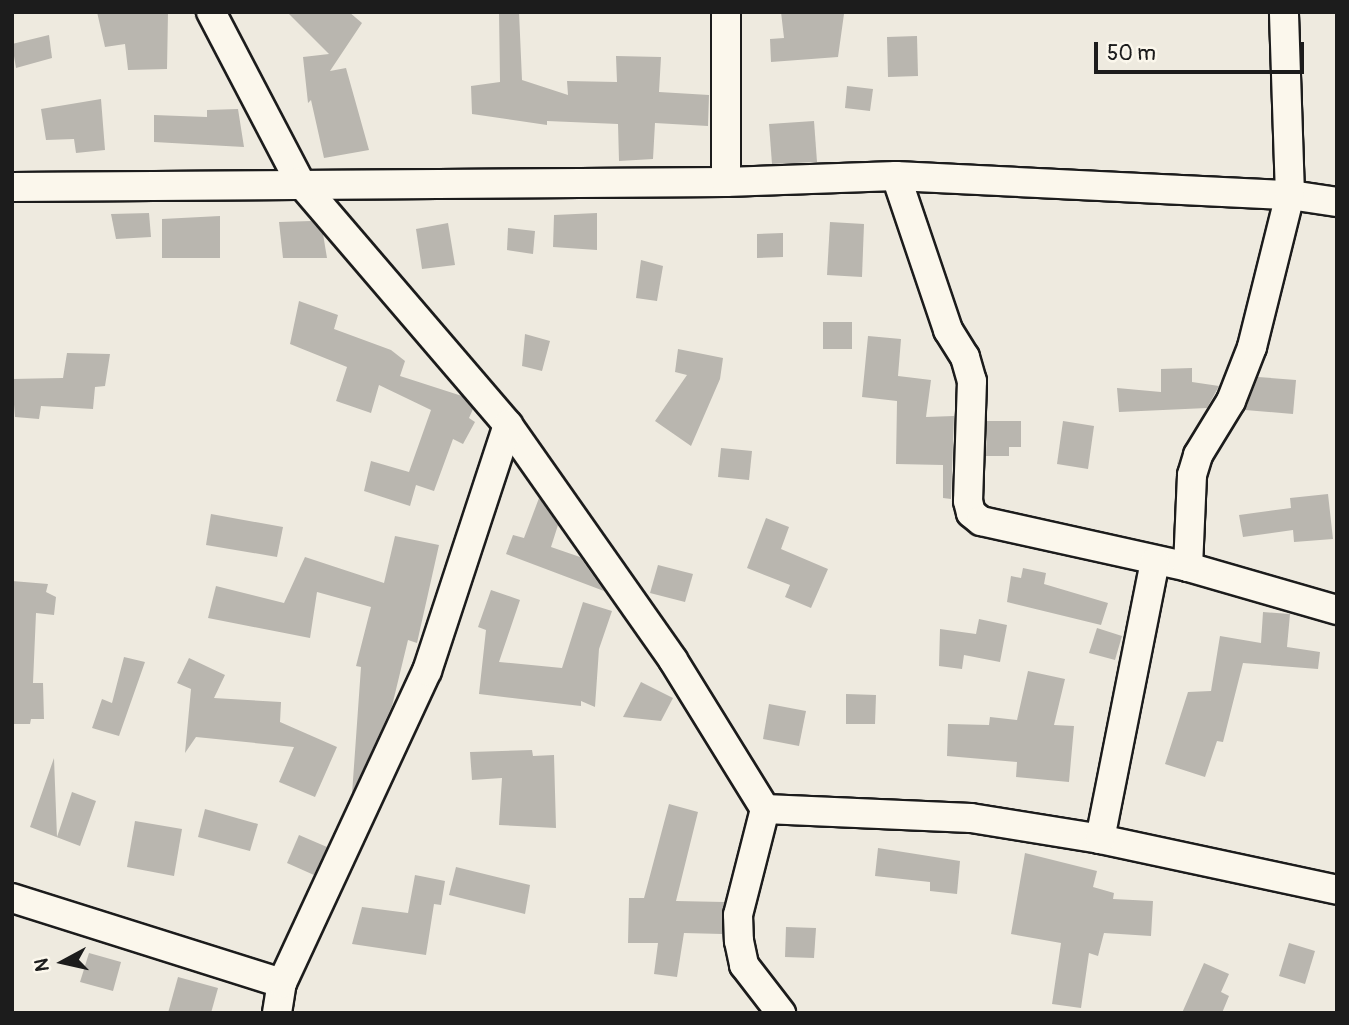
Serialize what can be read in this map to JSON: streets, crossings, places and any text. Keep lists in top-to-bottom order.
{
  "scale_bar": "50 m",
  "north": "left"
}
